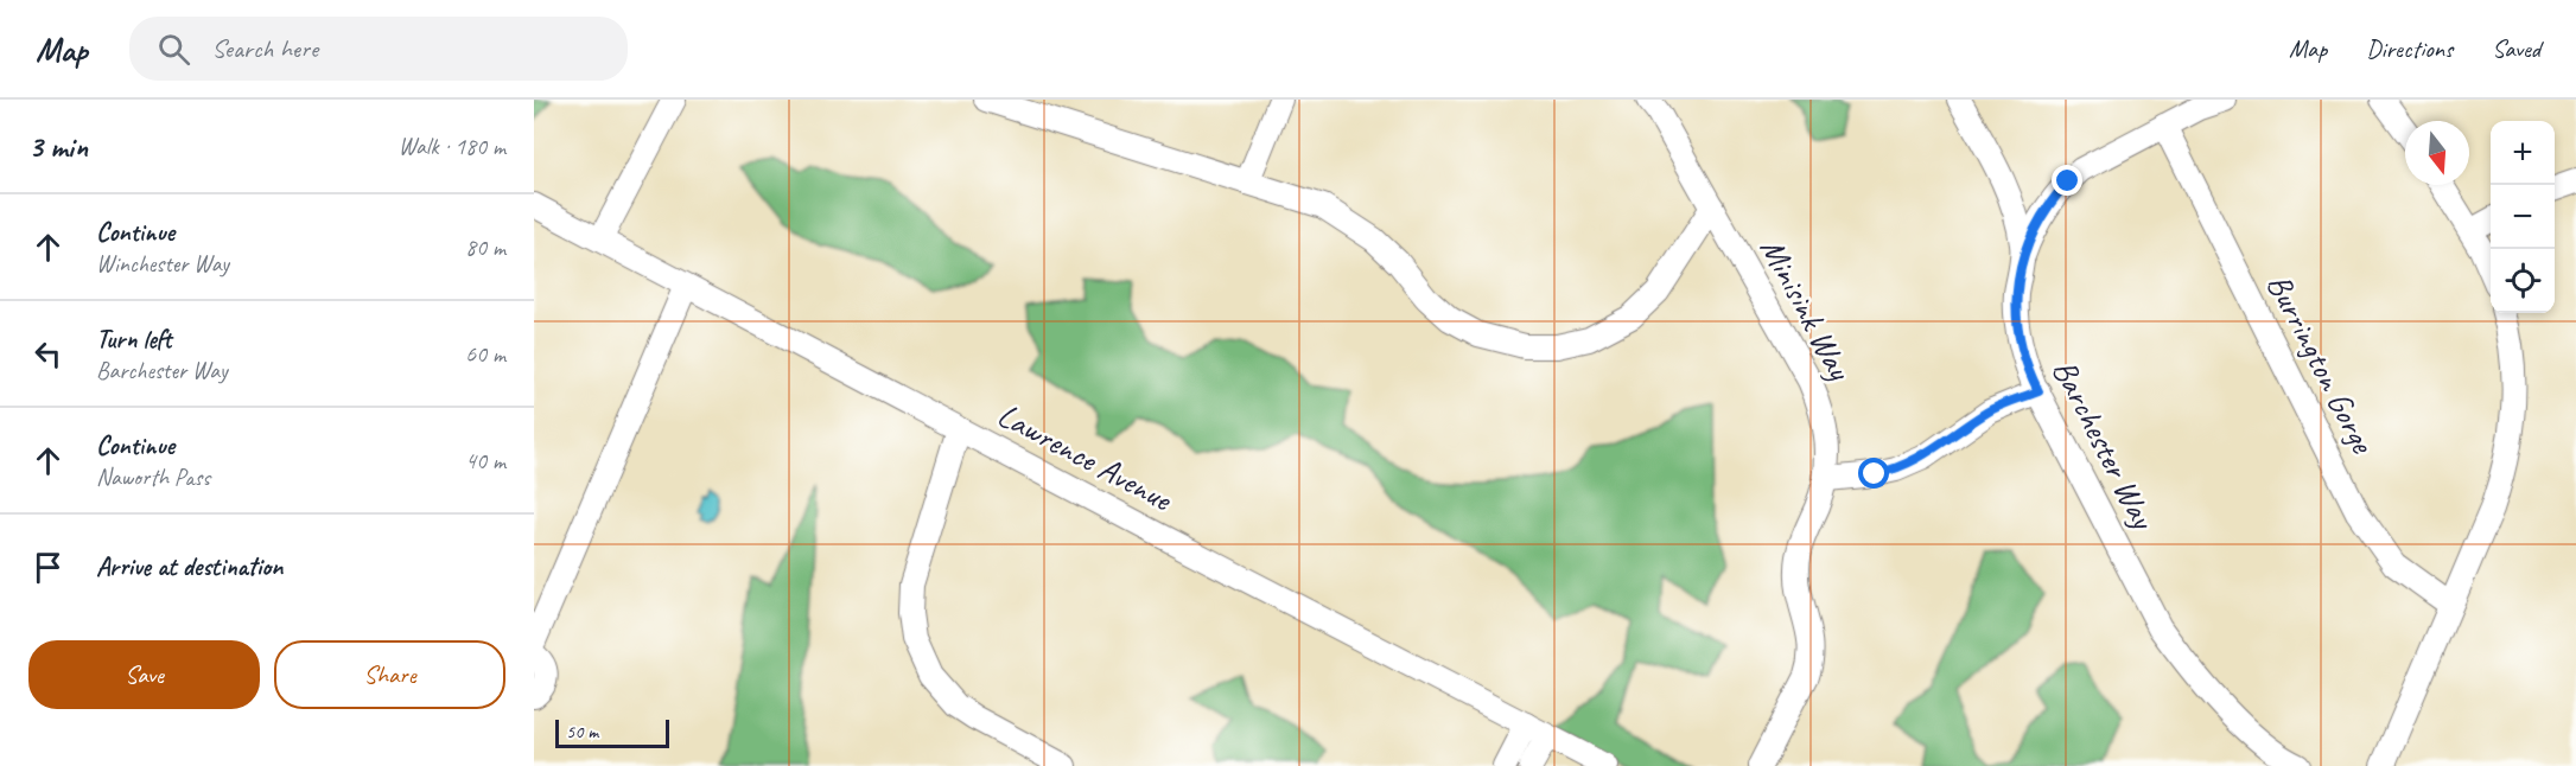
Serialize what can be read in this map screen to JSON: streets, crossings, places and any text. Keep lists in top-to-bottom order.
{
  "streets": {
    "street": [
      "Minisink Way",
      "Burrington Gorge",
      "Barchester Way",
      "Lawrence Avenue"
    ]
  },
  "scale_bar": "50 m",
  "north": "bottom",
  "page": {
    "header": "Map",
    "search": "Search here",
    "nav": ["Map", "Directions", "Saved"],
    "heading": ["3 min", "Walk · 180 m"],
    "map_buttons": ["+", "−"],
    "list": [
      ["Continue", "Winchester Way", "80 m"],
      ["Turn left", "Barchester Way", "60 m"],
      ["Continue", "Naworth Pass", "40 m"],
      "Arrive at destination"
    ],
    "buttons": ["Save", "Share"],
    "scale": "50 m"
  }
}
